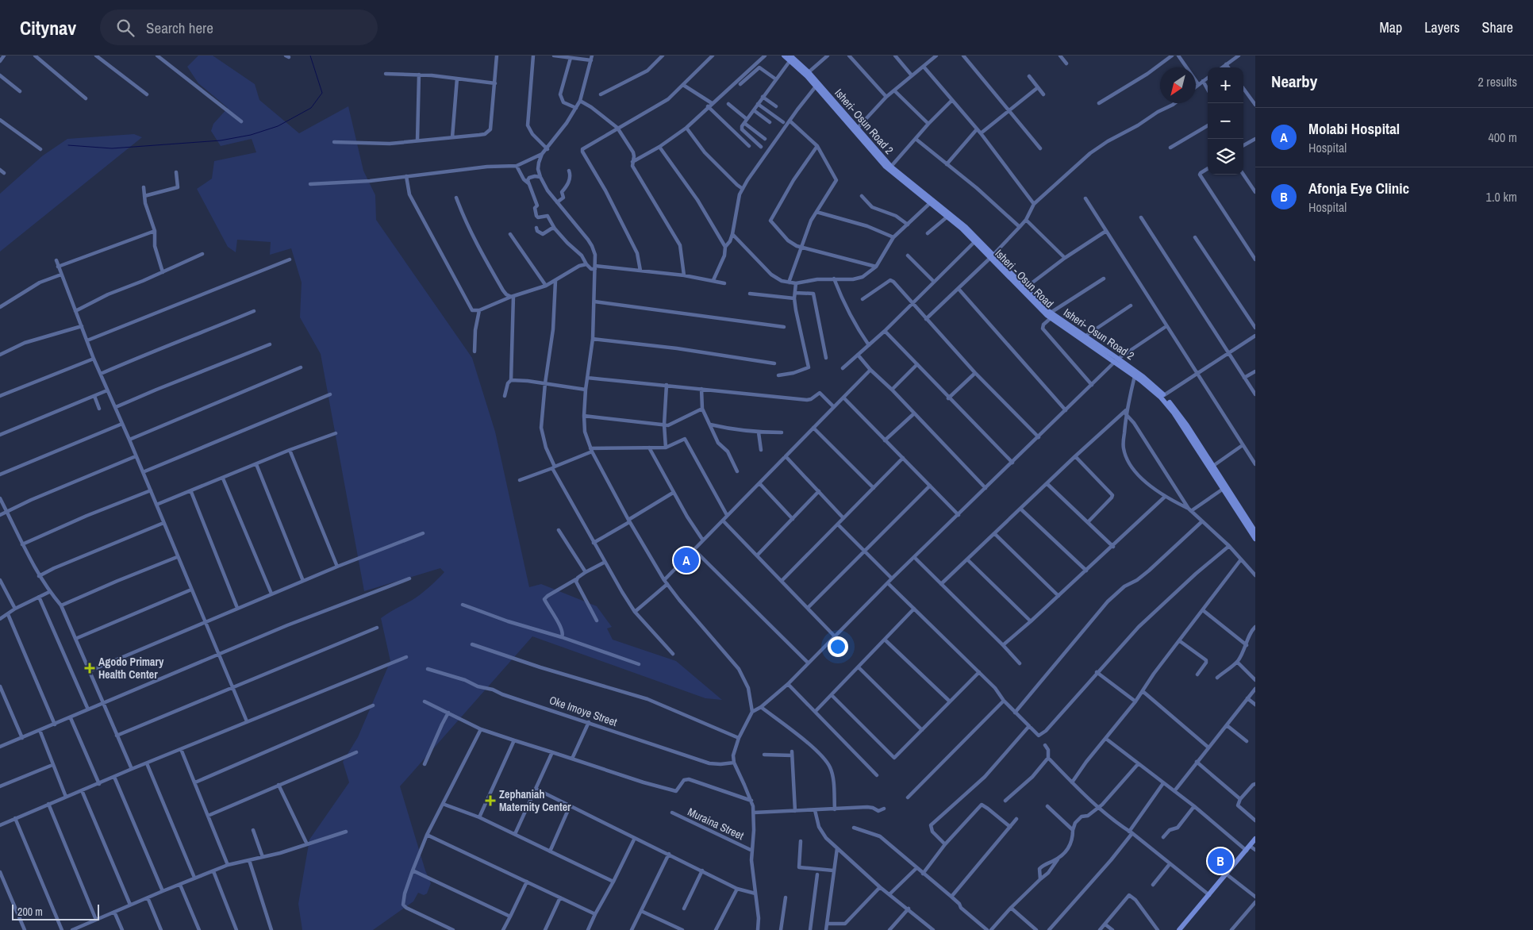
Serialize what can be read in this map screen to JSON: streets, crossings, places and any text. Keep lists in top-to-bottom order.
{
  "streets": {
    "main road": ["Isheri- Osun Road 2", "Isheri - Osun Road"],
    "street": ["Oke Imoye Street", "Muraina Street"]
  },
  "crossings": [
    ["Isheri- Osun Road 2", "Isheri - Osun Road"]
  ],
  "places": {
    "health": ["Agodo Primary Health Center", "Zephaniah Maternity Center"]
  },
  "scale_bar": "200 m",
  "north": "bottom left",
  "page": {
    "header": "Citynav",
    "search": "Search here",
    "nav": ["Map", "Layers", "Share"],
    "heading": ["Nearby", "2 results"],
    "map_buttons": ["+", "−"],
    "list": [
      {
        "mark": "A",
        "name": "Molabi Hospital",
        "note": "Hospital",
        "value": "400 m"
      },
      {
        "mark": "B",
        "name": "Afonja Eye Clinic",
        "note": "Hospital",
        "value": "1.0 km"
      }
    ],
    "pins": ["A", "B"],
    "scale": "200 m"
  }
}
